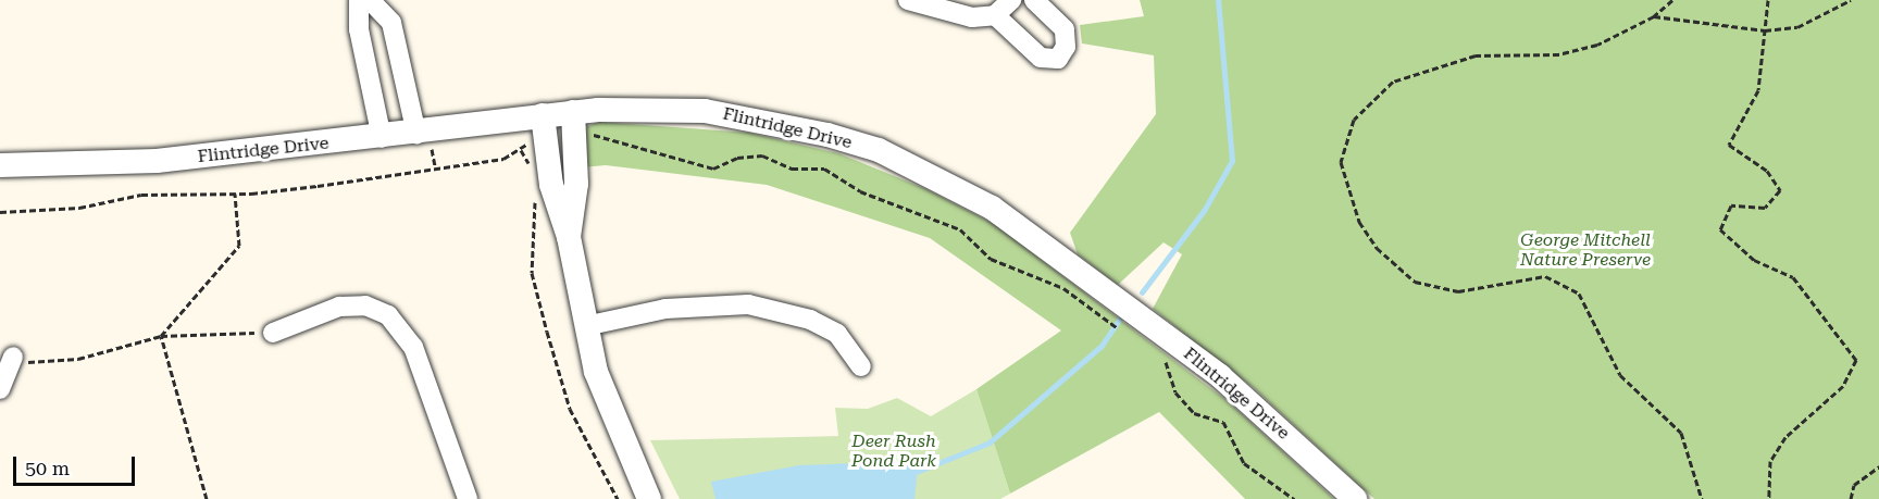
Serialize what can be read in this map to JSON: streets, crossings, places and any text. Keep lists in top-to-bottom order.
{
  "streets": {
    "street": ["Flintridge Drive"]
  },
  "parks": ["George Mitchell Nature Preserve", "Deer Rush Pond Park"],
  "scale_bar": "50 m"
}
